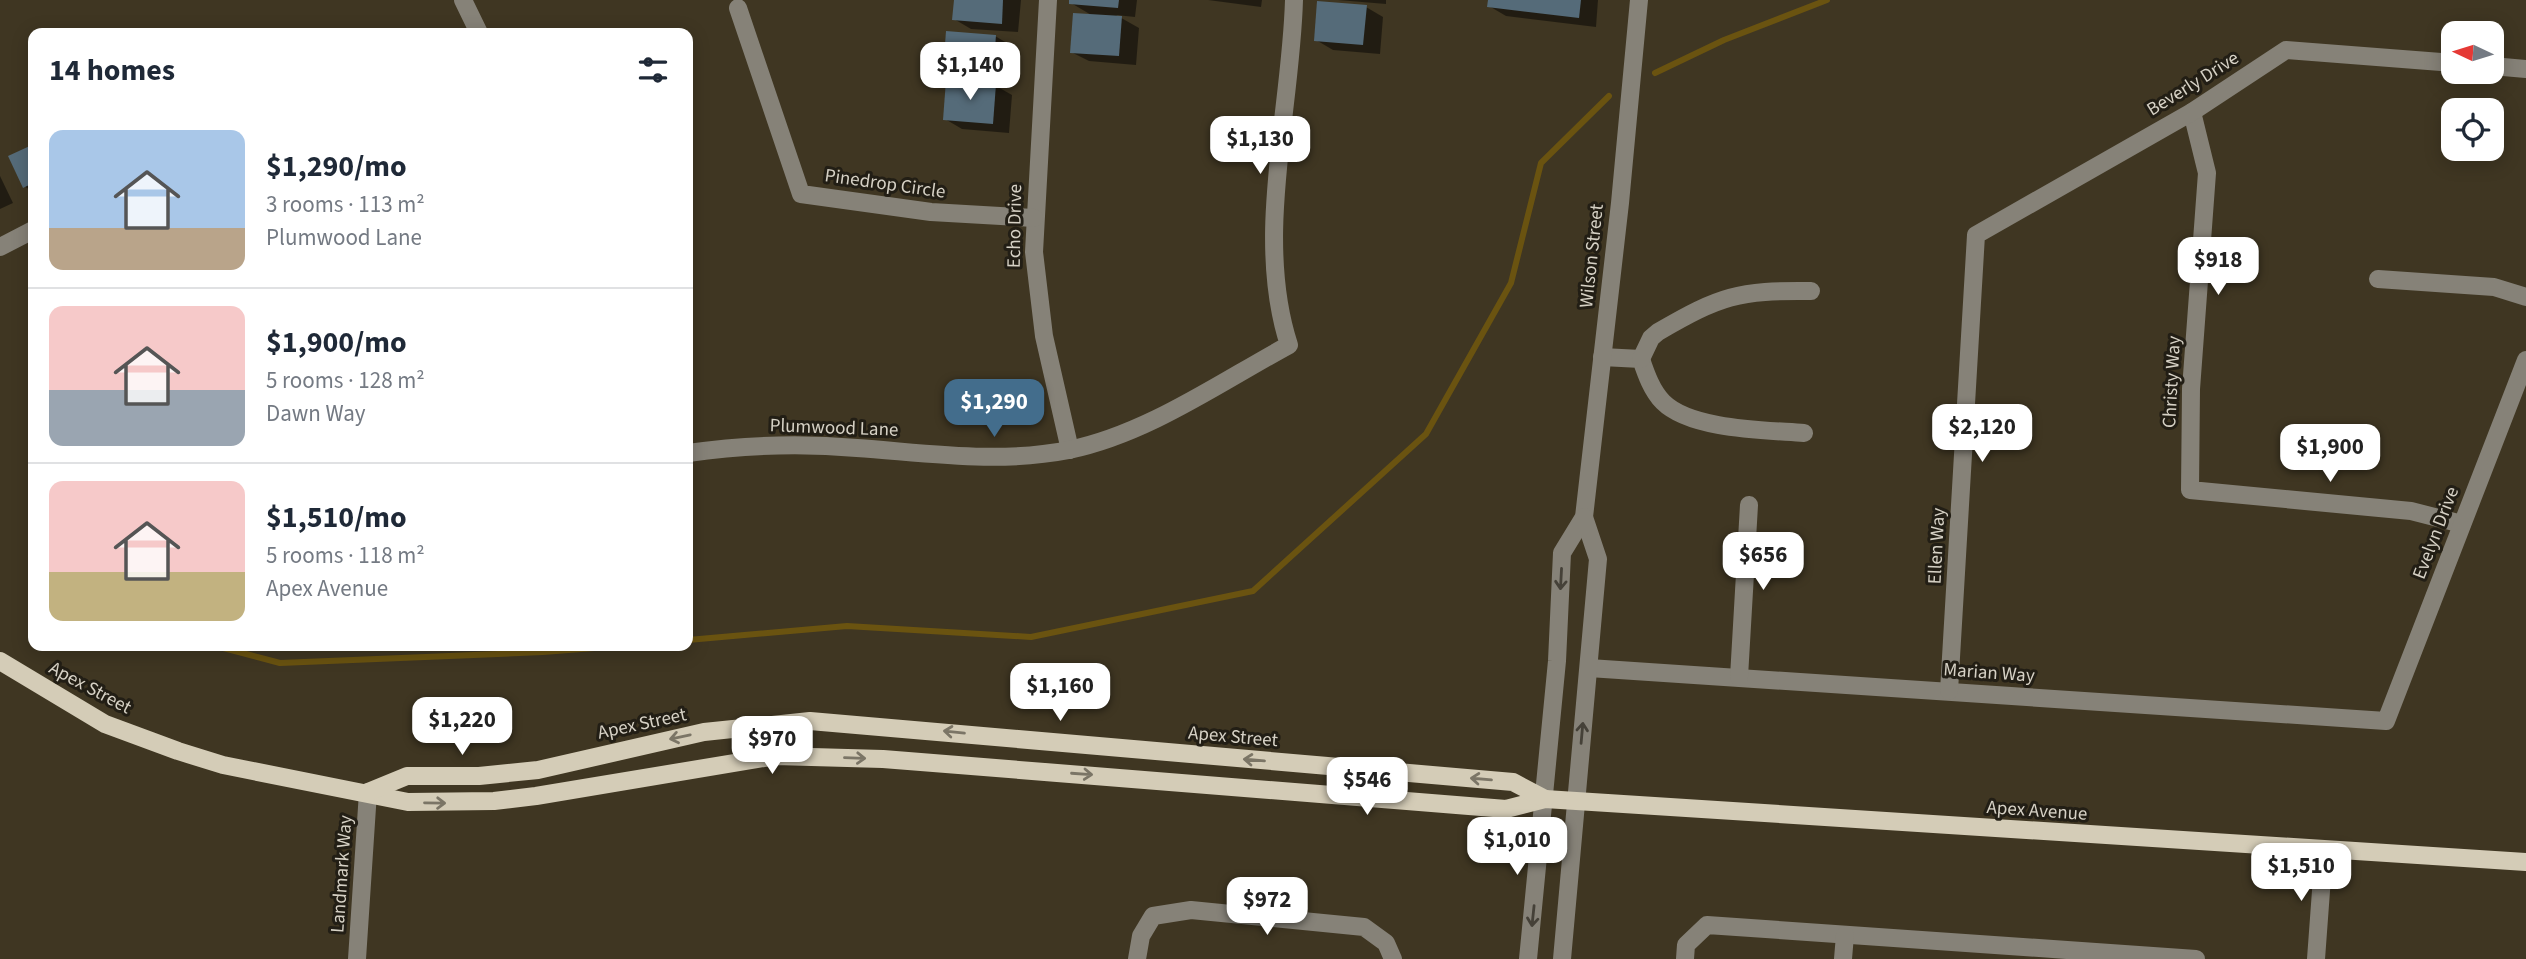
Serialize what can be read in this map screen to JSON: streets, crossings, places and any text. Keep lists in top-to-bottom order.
{
  "streets": {
    "main road": ["Apex Street", "Apex Avenue"],
    "street": [
      "Beverly Drive",
      "Pinedrop Circle",
      "Echo Drive",
      "Wilson Street",
      "Christy Way",
      "Plumwood Lane",
      "Evelyn Drive",
      "Ellen Way",
      "Marian Way",
      "Landmark Way"
    ]
  },
  "crossings": [
    ["Beverly Drive", "Christy Way"],
    ["Beverly Drive", "Ellen Way"],
    ["Pinedrop Circle", "Echo Drive"],
    ["Echo Drive", "Plumwood Lane"],
    ["Wilson Street", "Marian Way"],
    ["Wilson Street", "Apex Street"],
    ["Wilson Street", "Apex Avenue"],
    ["Christy Way", "Evelyn Drive"],
    ["Evelyn Drive", "Marian Way"],
    ["Ellen Way", "Marian Way"],
    ["Apex Street", "Apex Avenue"],
    ["Apex Street", "Landmark Way"]
  ],
  "north": "left",
  "page": {
    "heading": "14 homes",
    "price": [
      "$1,140",
      "$1,130",
      "$918",
      "$1,290",
      "$2,120",
      "$1,900",
      "$656",
      "$1,160",
      "$1,220",
      "$970",
      "$546",
      "$1,010",
      "$1,510",
      "$972"
    ],
    "list": [
      {
        "name": "$1,290/mo",
        "note": "3 rooms · 113 m² · Plumwood Lane"
      },
      {
        "name": "$1,900/mo",
        "note": "5 rooms · 128 m² · Dawn Way"
      },
      {
        "name": "$1,510/mo",
        "note": "5 rooms · 118 m² · Apex Avenue"
      }
    ]
  }
}
